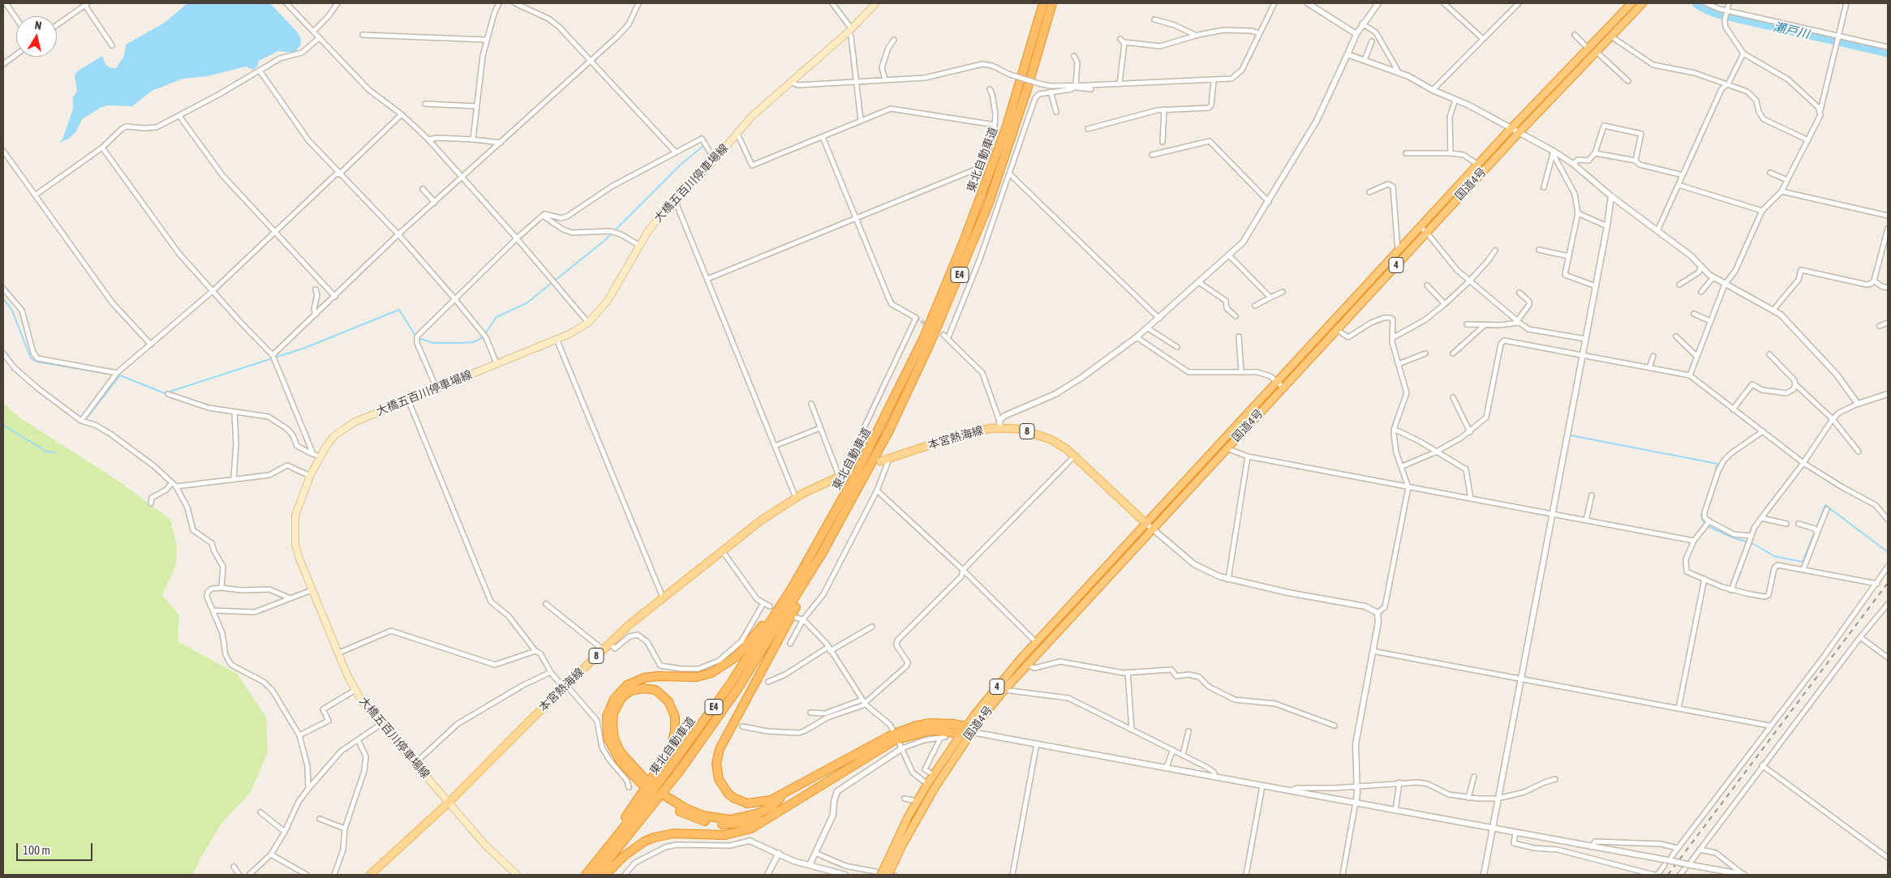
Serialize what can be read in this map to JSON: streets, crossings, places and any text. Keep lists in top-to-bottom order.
{
  "streets": {
    "highway": [
      "東北自動車道",
      "国道4号",
      "4",
      "E4"
    ],
    "main road": ["大橋五百川停車場線", "8", "本宮熱海線"]
  },
  "crossings": [
    ["大橋五百川停車場線", "本宮熱海線"],
    ["国道4号", "本宮熱海線"]
  ],
  "water": ["瀬戸川"],
  "scale_bar": "100 m",
  "north": "top"
}
